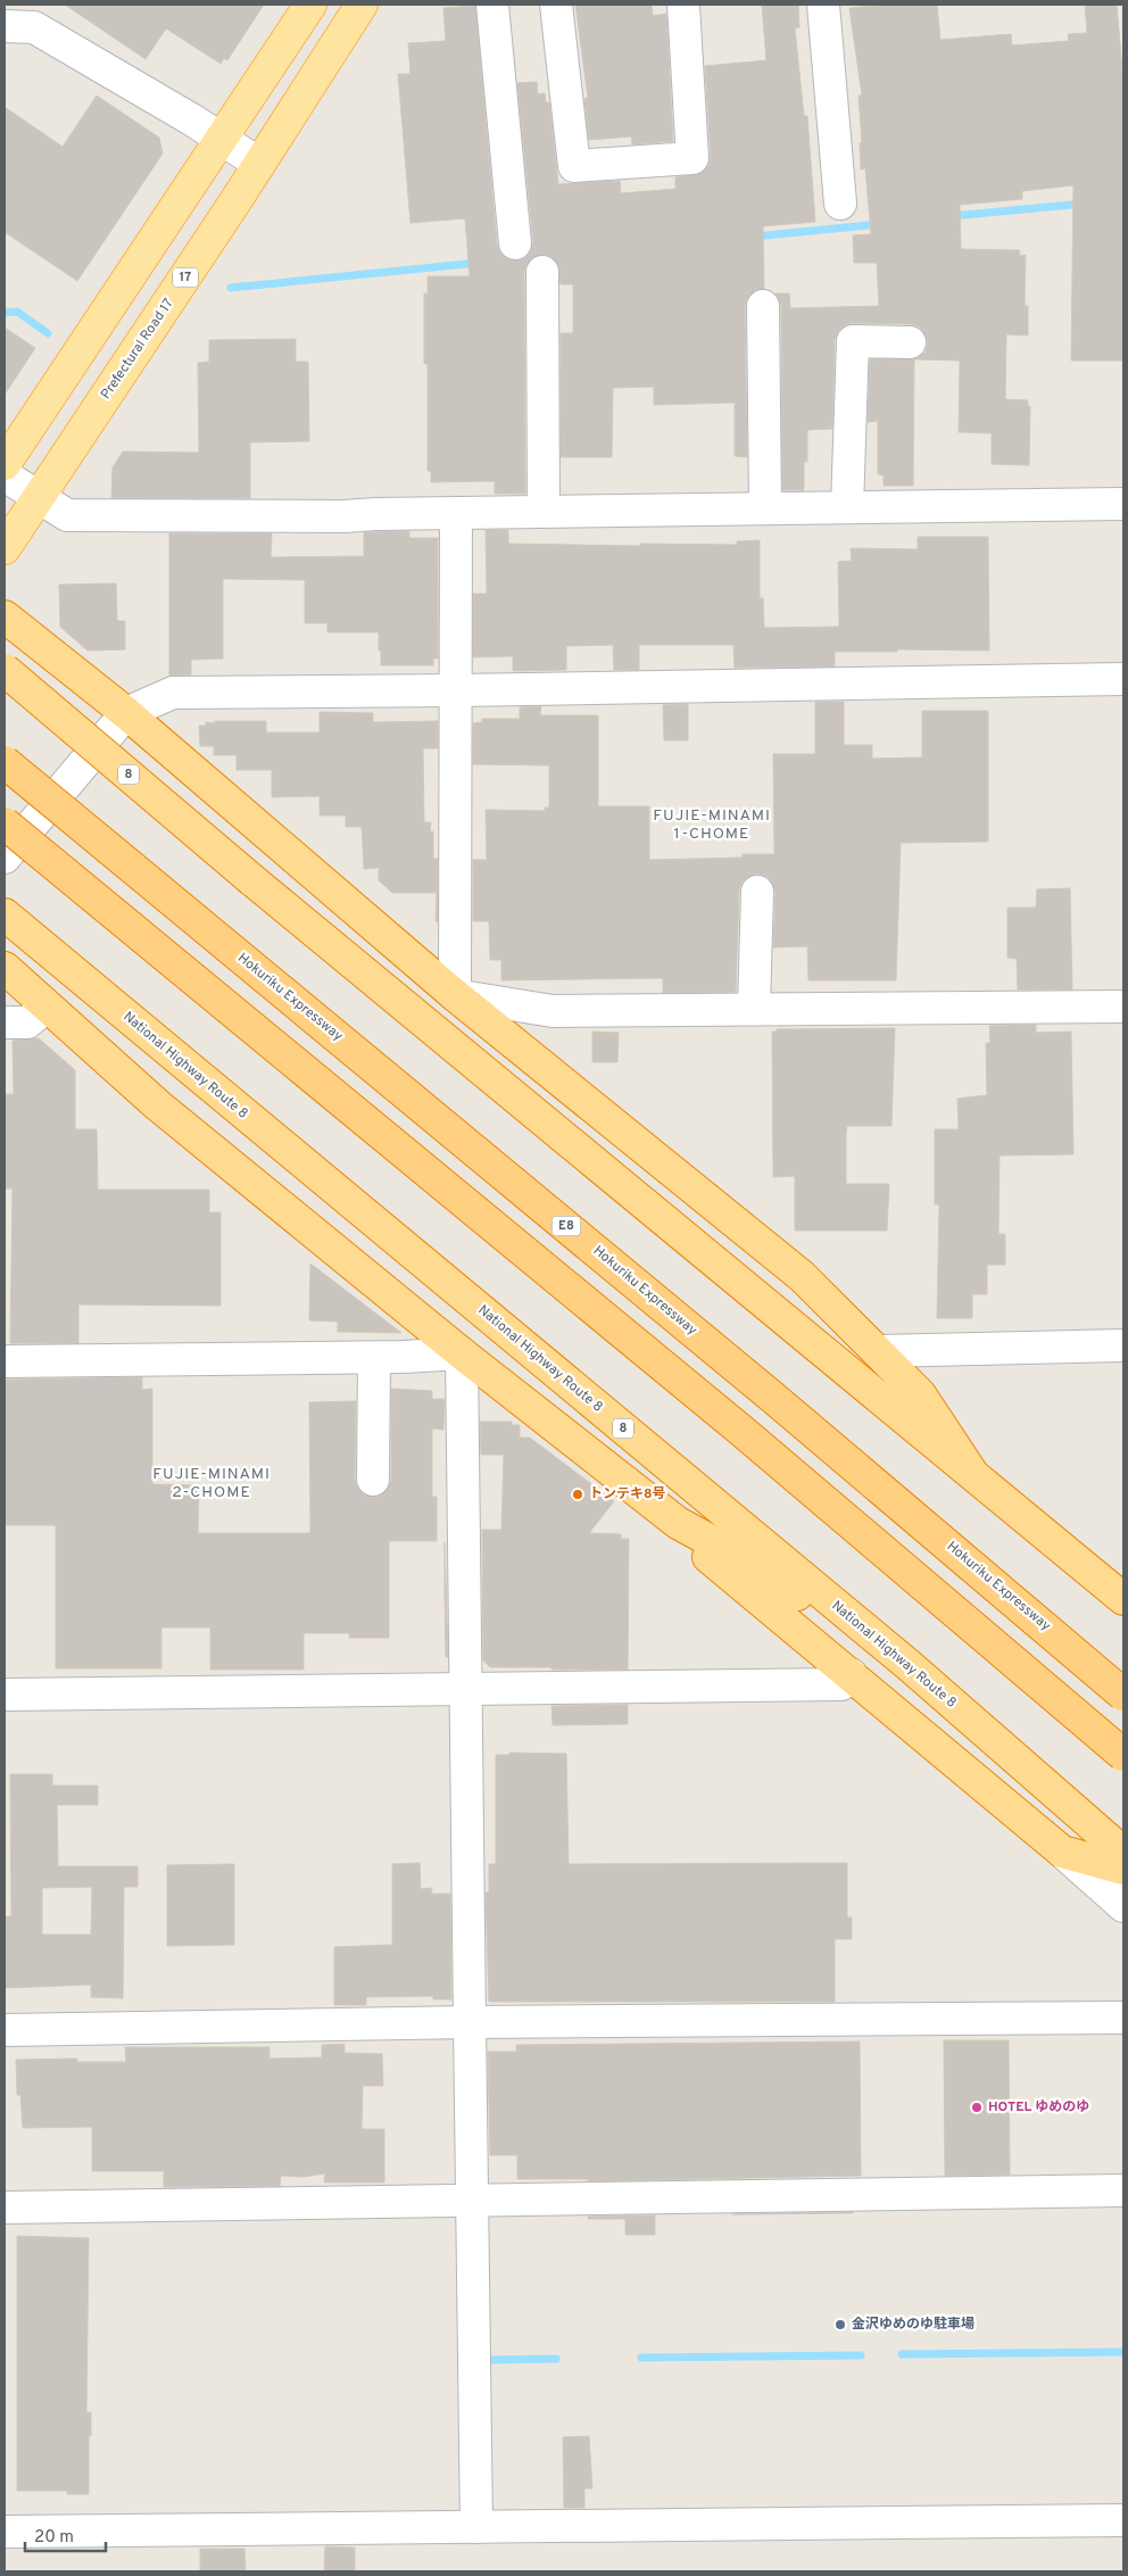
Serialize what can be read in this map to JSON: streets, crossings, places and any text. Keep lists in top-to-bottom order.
{
  "streets": {
    "highway": [
      "8",
      "Hokuriku Expressway",
      "National Highway Route 8",
      "E8"
    ],
    "main road": ["17", "Prefectural Road 17"]
  },
  "districts": ["FUJIE-MINAMI 1-CHOME", "FUJIE-MINAMI 2-CHOME"],
  "places": ["トンテキ8号", "HOTEL ゆめのゆ", "金沢ゆめのゆ駐車場"],
  "scale_bar": "20 m"
}
